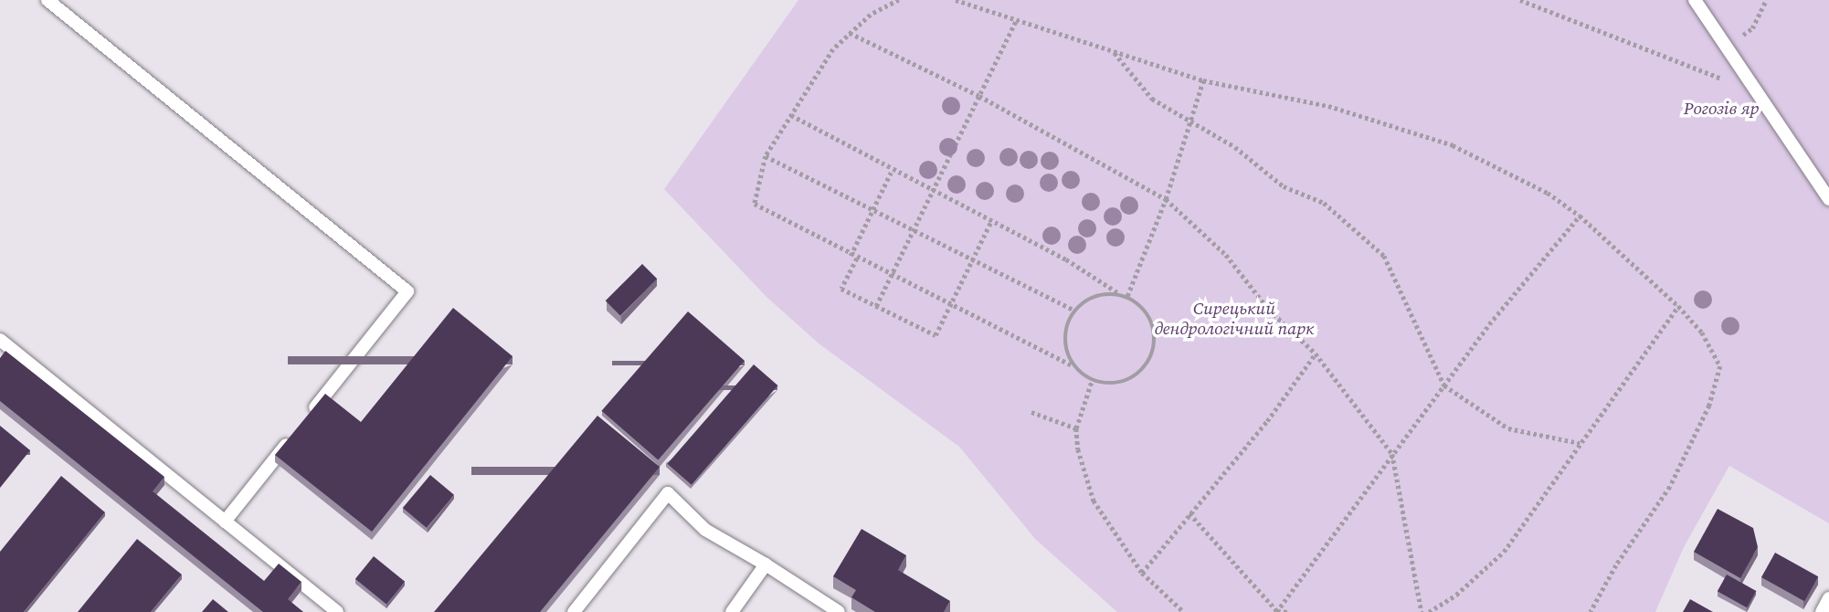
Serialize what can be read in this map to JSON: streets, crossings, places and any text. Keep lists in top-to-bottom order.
{
  "parks": ["Рогозів яр", "Сирецький дендрологічний парк"]
}
